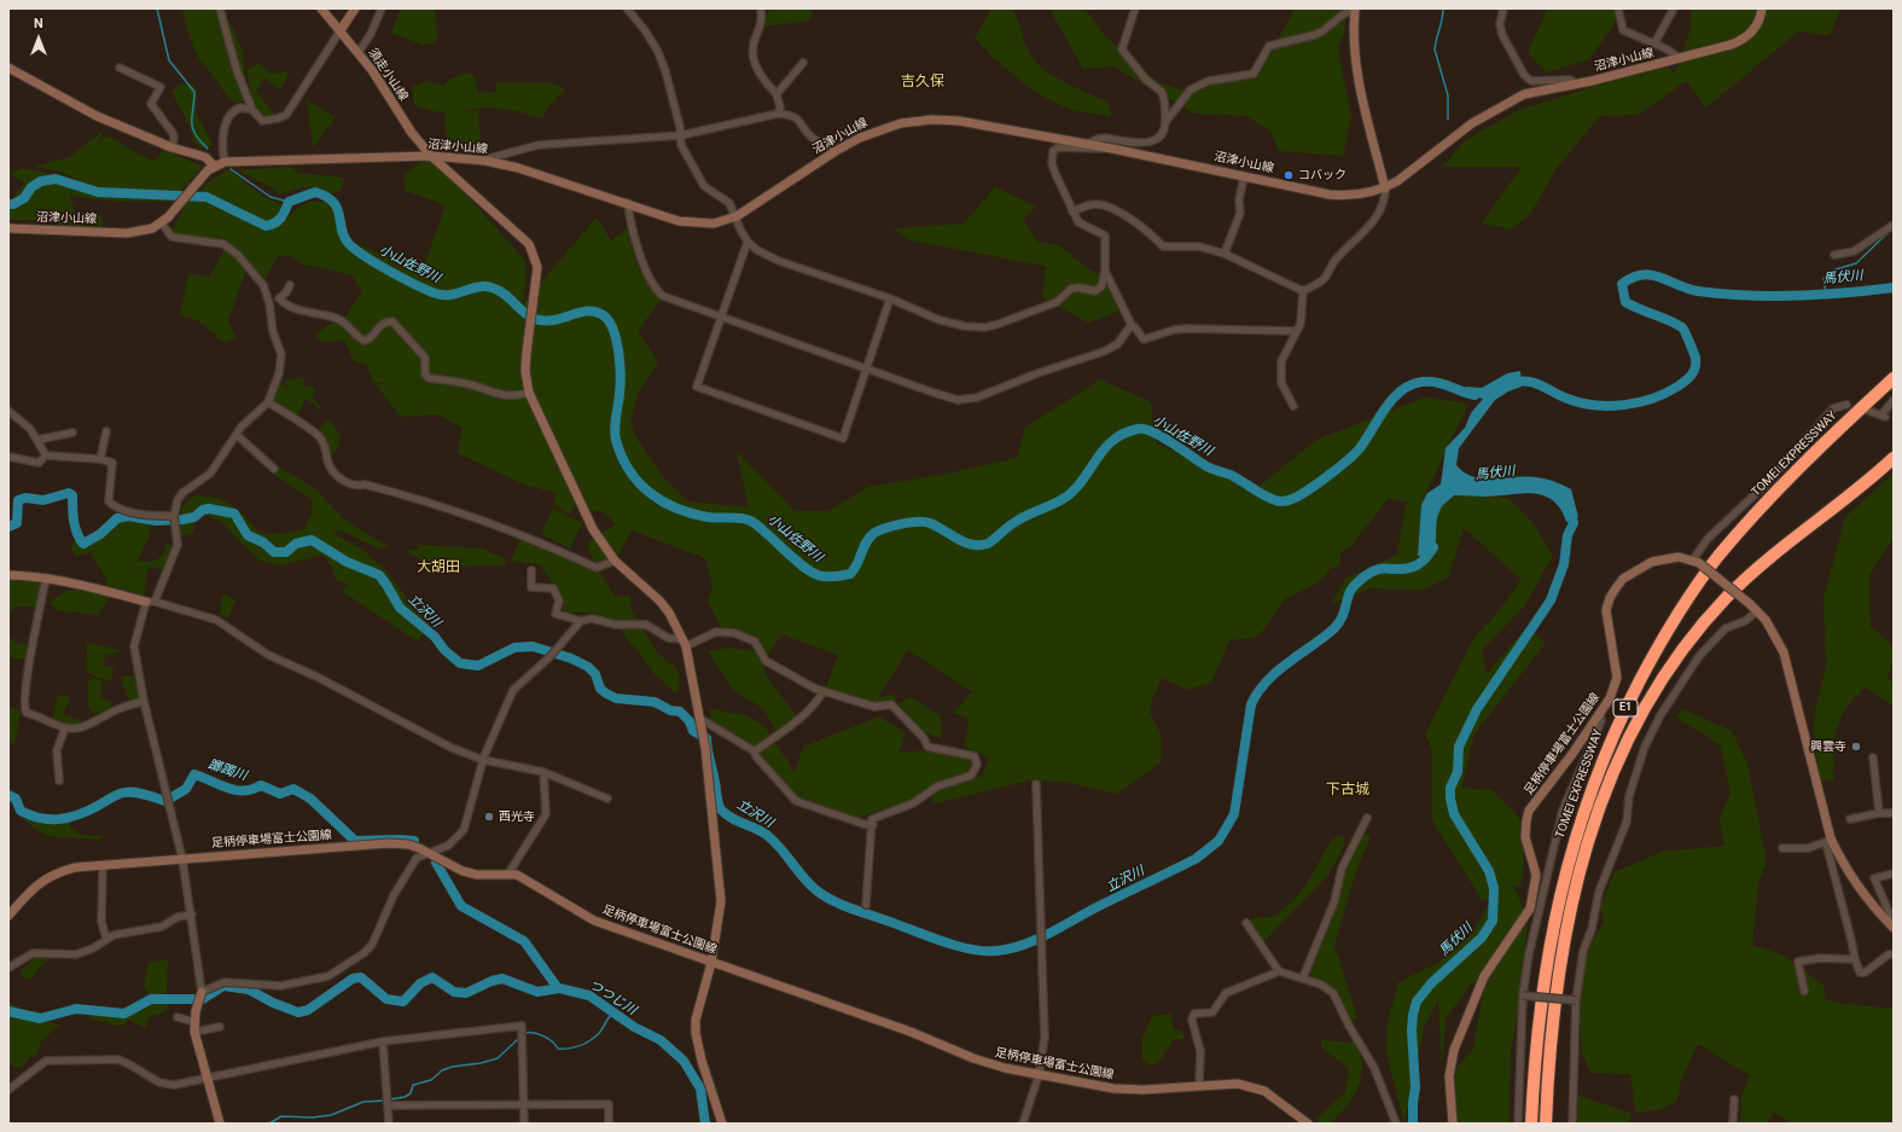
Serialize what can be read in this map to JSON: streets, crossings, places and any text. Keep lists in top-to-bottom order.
{
  "streets": {
    "highway": ["TOMEI EXPRESSWAY", "E1"],
    "main road": ["沼津小山線", "須走小山線", "足柄停車場富士公園線"]
  },
  "crossings": [
    ["沼津小山線", "須走小山線"],
    ["須走小山線", "足柄停車場富士公園線"]
  ],
  "districts": ["吉久保", "大胡田", "下古城"],
  "water": [
    "小山佐野川",
    "馬伏川",
    "立沢川",
    "躑躅川",
    "つつじ川"
  ],
  "places": ["コバック", "興雲寺", "西光寺"],
  "north": "top"
}
